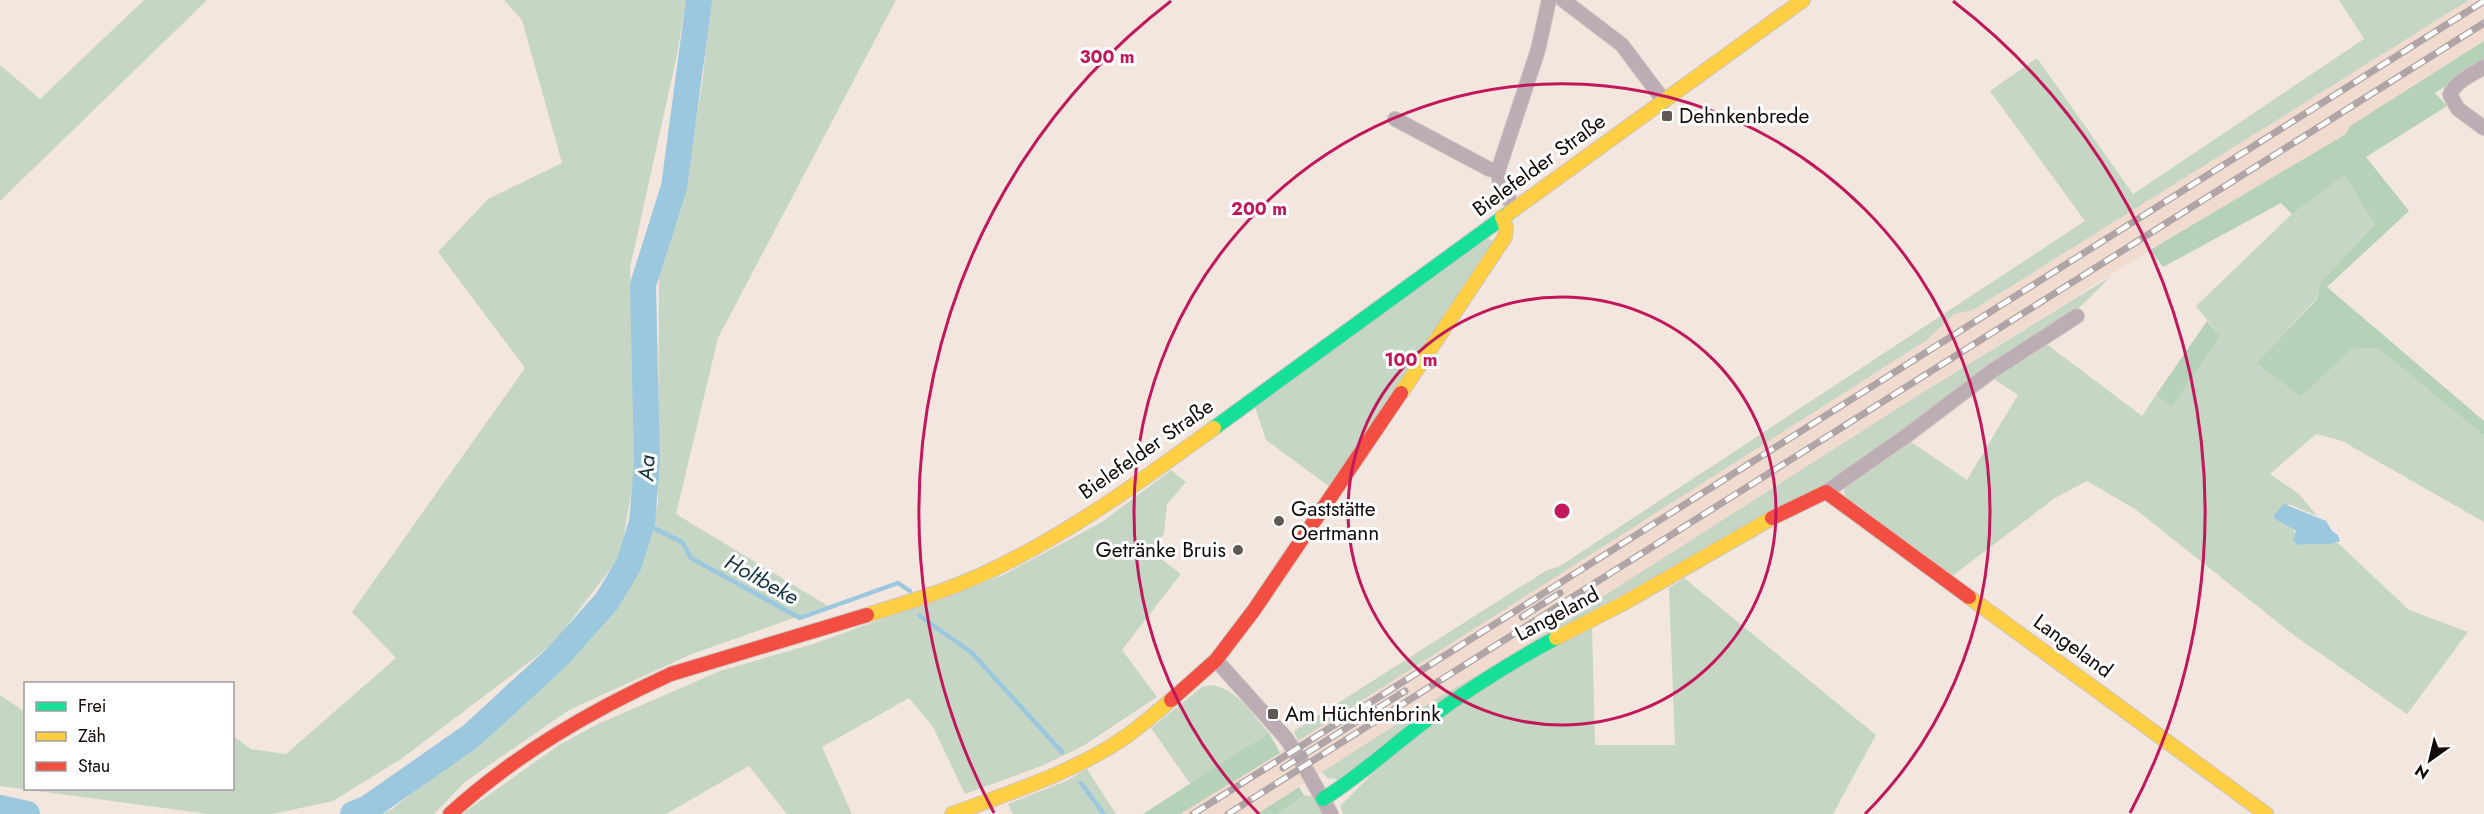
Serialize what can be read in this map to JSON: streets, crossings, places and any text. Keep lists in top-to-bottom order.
{
  "streets": {
    "street": ["Bielefelder Straße", "Langeland"]
  },
  "water": ["Aa", "Holtbeke"],
  "places": {
    "transit": ["Dehnkenbrede", "Am Hüchtenbrink"],
    "other": ["Gaststätte Oertmann", "Getränke Bruis"]
  },
  "legend": ["Frei", "Zäh", "Stau"],
  "north": "bottom left",
  "rings": ["300 m", "200 m", "100 m"]
}
